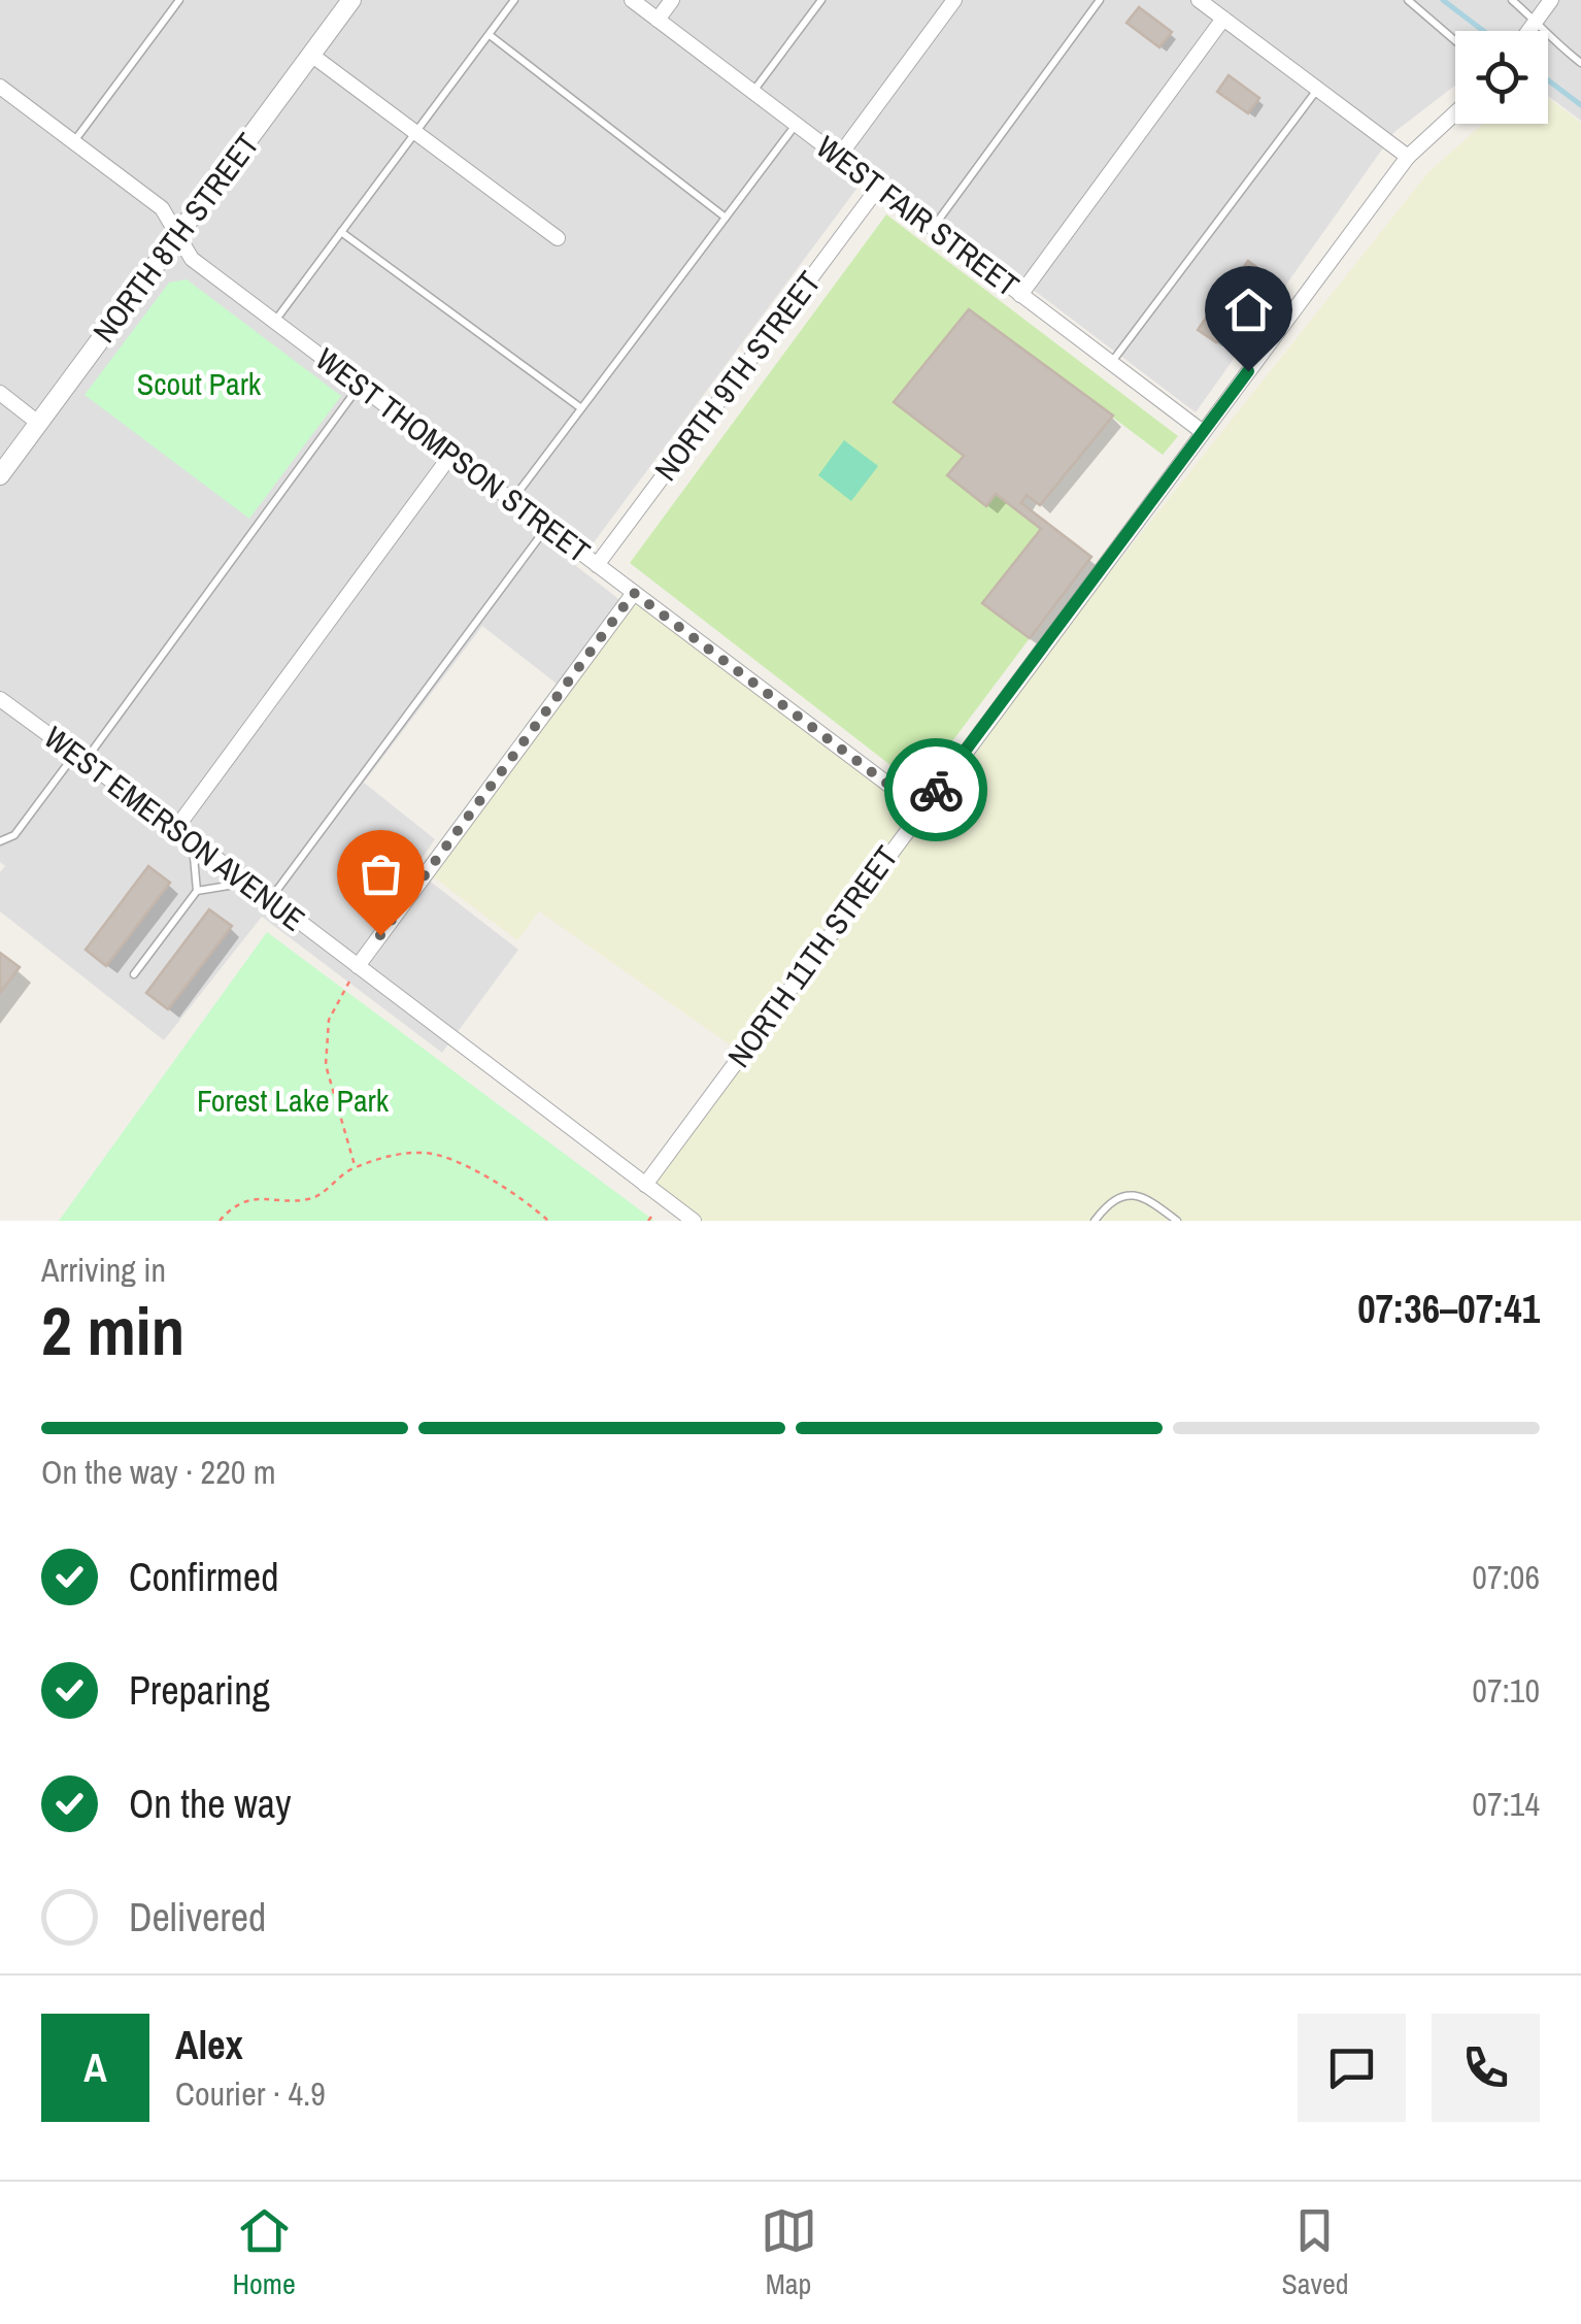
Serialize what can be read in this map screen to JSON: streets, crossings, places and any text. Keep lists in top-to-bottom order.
{
  "streets": {
    "street": [
      "WEST FAIR STREET",
      "NORTH 8TH STREET",
      "NORTH 9TH STREET",
      "WEST THOMPSON STREET",
      "WEST EMERSON AVENUE",
      "NORTH 11TH STREET"
    ]
  },
  "crossings": [
    ["WEST FAIR STREET", "NORTH 9TH STREET"],
    ["WEST FAIR STREET", "NORTH 11TH STREET"],
    ["NORTH 8TH STREET", "WEST THOMPSON STREET"],
    ["NORTH 9TH STREET", "WEST THOMPSON STREET"],
    ["WEST THOMPSON STREET", "NORTH 11TH STREET"],
    ["WEST EMERSON AVENUE", "NORTH 11TH STREET"]
  ],
  "parks": ["Scout Park", "Forest Lake Park"],
  "page": {
    "heading": ["2 min", "Arriving in", "07:36–07:41"],
    "panel": ["Alex", "Courier · 4.9"],
    "bar": "On the way · 220 m",
    "list": [
      ["Confirmed", "07:06"],
      ["Preparing", "07:10"],
      ["On the way", "07:14"],
      "Delivered"
    ],
    "round": "A",
    "tabs": ["Home", "Map", "Saved"]
  }
}
